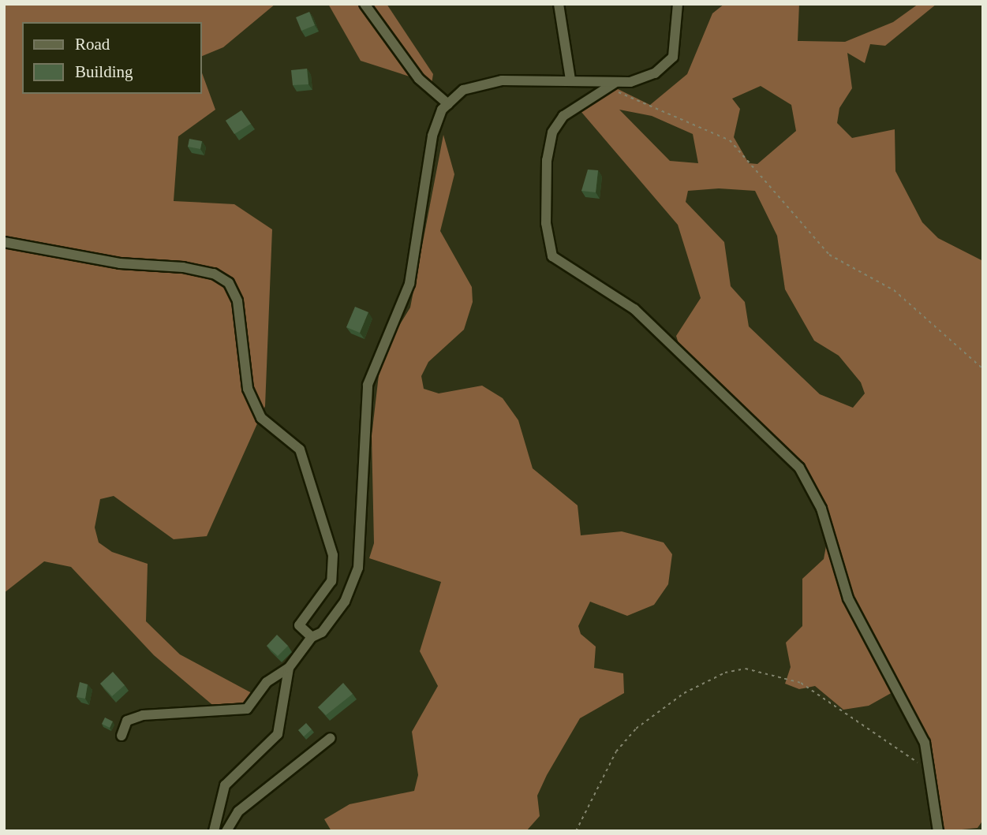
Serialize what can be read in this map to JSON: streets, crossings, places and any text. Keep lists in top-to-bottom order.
{
  "legend": ["Road", "Building"]
}
